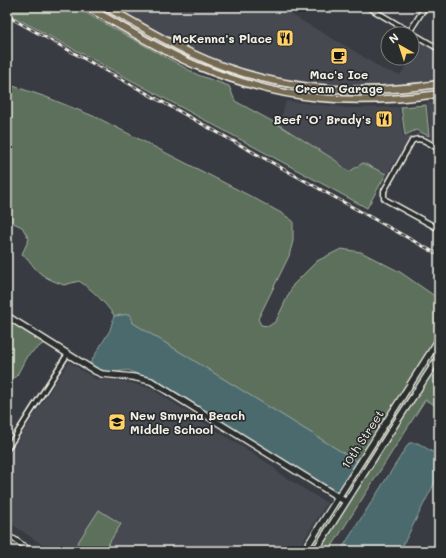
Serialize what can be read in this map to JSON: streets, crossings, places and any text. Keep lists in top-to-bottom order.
{
  "streets": {
    "street": ["10th Street"]
  },
  "places": {
    "restaurant": ["McKenna's Place", "Beef 'O' Brady's"],
    "cafe": ["Mac's Ice Cream Garage"],
    "school or university": ["New Smyrna Beach Middle School"]
  },
  "north": "top left"
}
